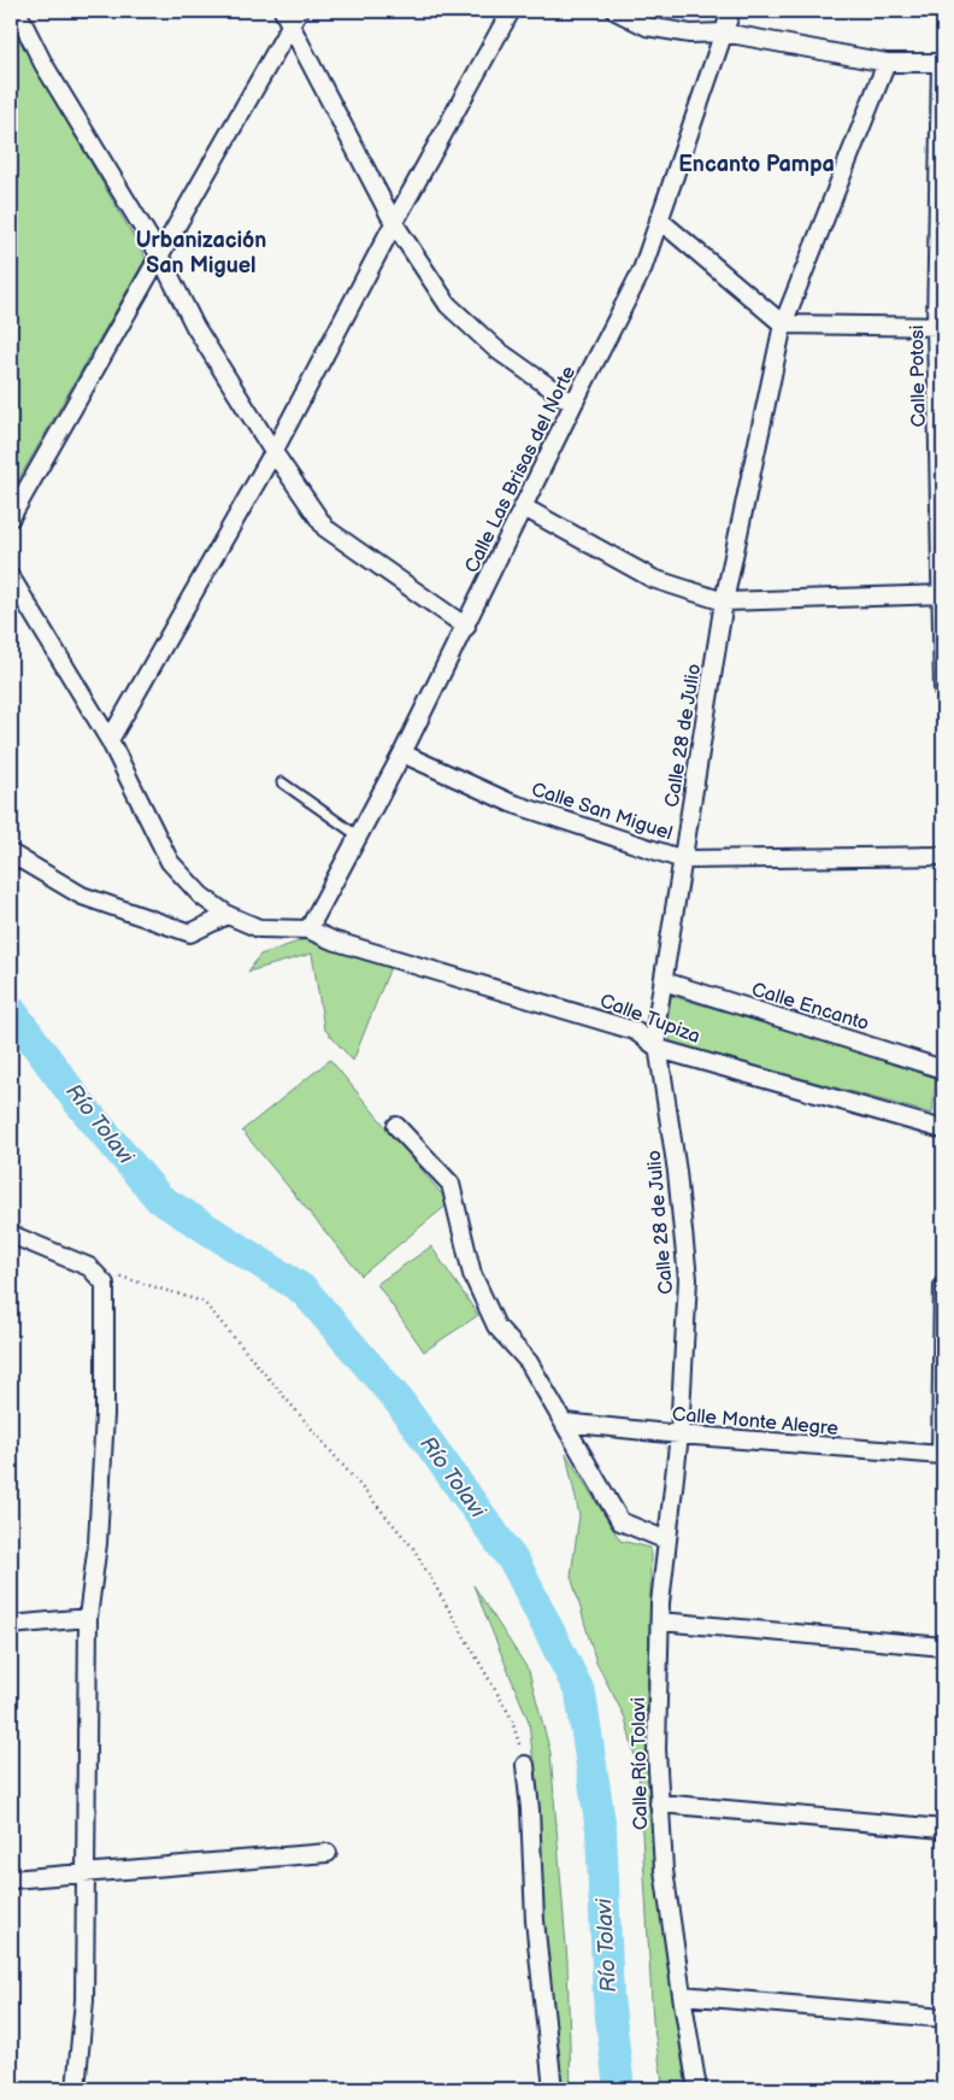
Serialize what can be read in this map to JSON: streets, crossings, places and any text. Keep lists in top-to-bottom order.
{
  "streets": {
    "street": [
      "Calle Potosi",
      "Calle Las Brisas del Norte",
      "Calle 28 de Julio",
      "Calle San Miguel",
      "Calle Encanto",
      "Calle Tupiza",
      "Calle Monte Alegre",
      "Calle Río Tolavi"
    ]
  },
  "crossings": [
    ["Calle Las Brisas del Norte", "Calle San Miguel"],
    ["Calle Las Brisas del Norte", "Calle Tupiza"],
    ["Calle 28 de Julio", "Calle San Miguel"],
    ["Calle 28 de Julio", "Calle Encanto"],
    ["Calle 28 de Julio", "Calle Tupiza"],
    ["Calle 28 de Julio", "Calle Monte Alegre"],
    ["Calle 28 de Julio", "Calle Río Tolavi"],
    ["Calle Monte Alegre", "Calle Río Tolavi"]
  ],
  "districts": ["Encanto Pampa", "Urbanización San Miguel"],
  "water": ["Río Tolavi"]
}
